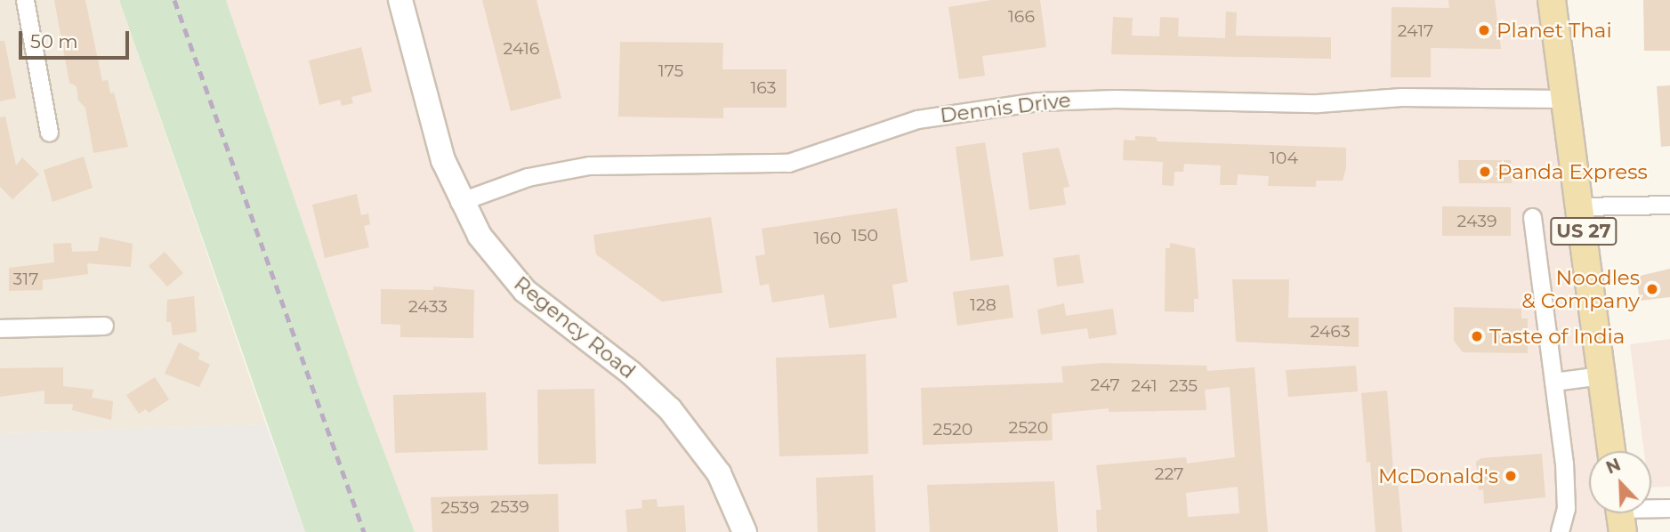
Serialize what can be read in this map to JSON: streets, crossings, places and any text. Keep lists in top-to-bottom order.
{
  "streets": {
    "main road": ["US 27"],
    "street": ["Dennis Drive", "Regency Road"]
  },
  "crossings": [
    ["Dennis Drive", "US 27"],
    ["Dennis Drive", "Regency Road"]
  ],
  "places": [
    "Planet Thai",
    "Panda Express",
    "Noodles & Company",
    "Taste of India",
    "McDonald's"
  ],
  "house_numbers": [
    "166",
    "2417",
    "2416",
    "175",
    "163",
    "104",
    "2439",
    "150",
    "160",
    "317",
    "128",
    "2433",
    "2463",
    "247",
    "241",
    "235",
    "2520",
    "2520",
    "227",
    "2539",
    "2539"
  ],
  "scale_bar": "50 m",
  "north": "top left"
}
